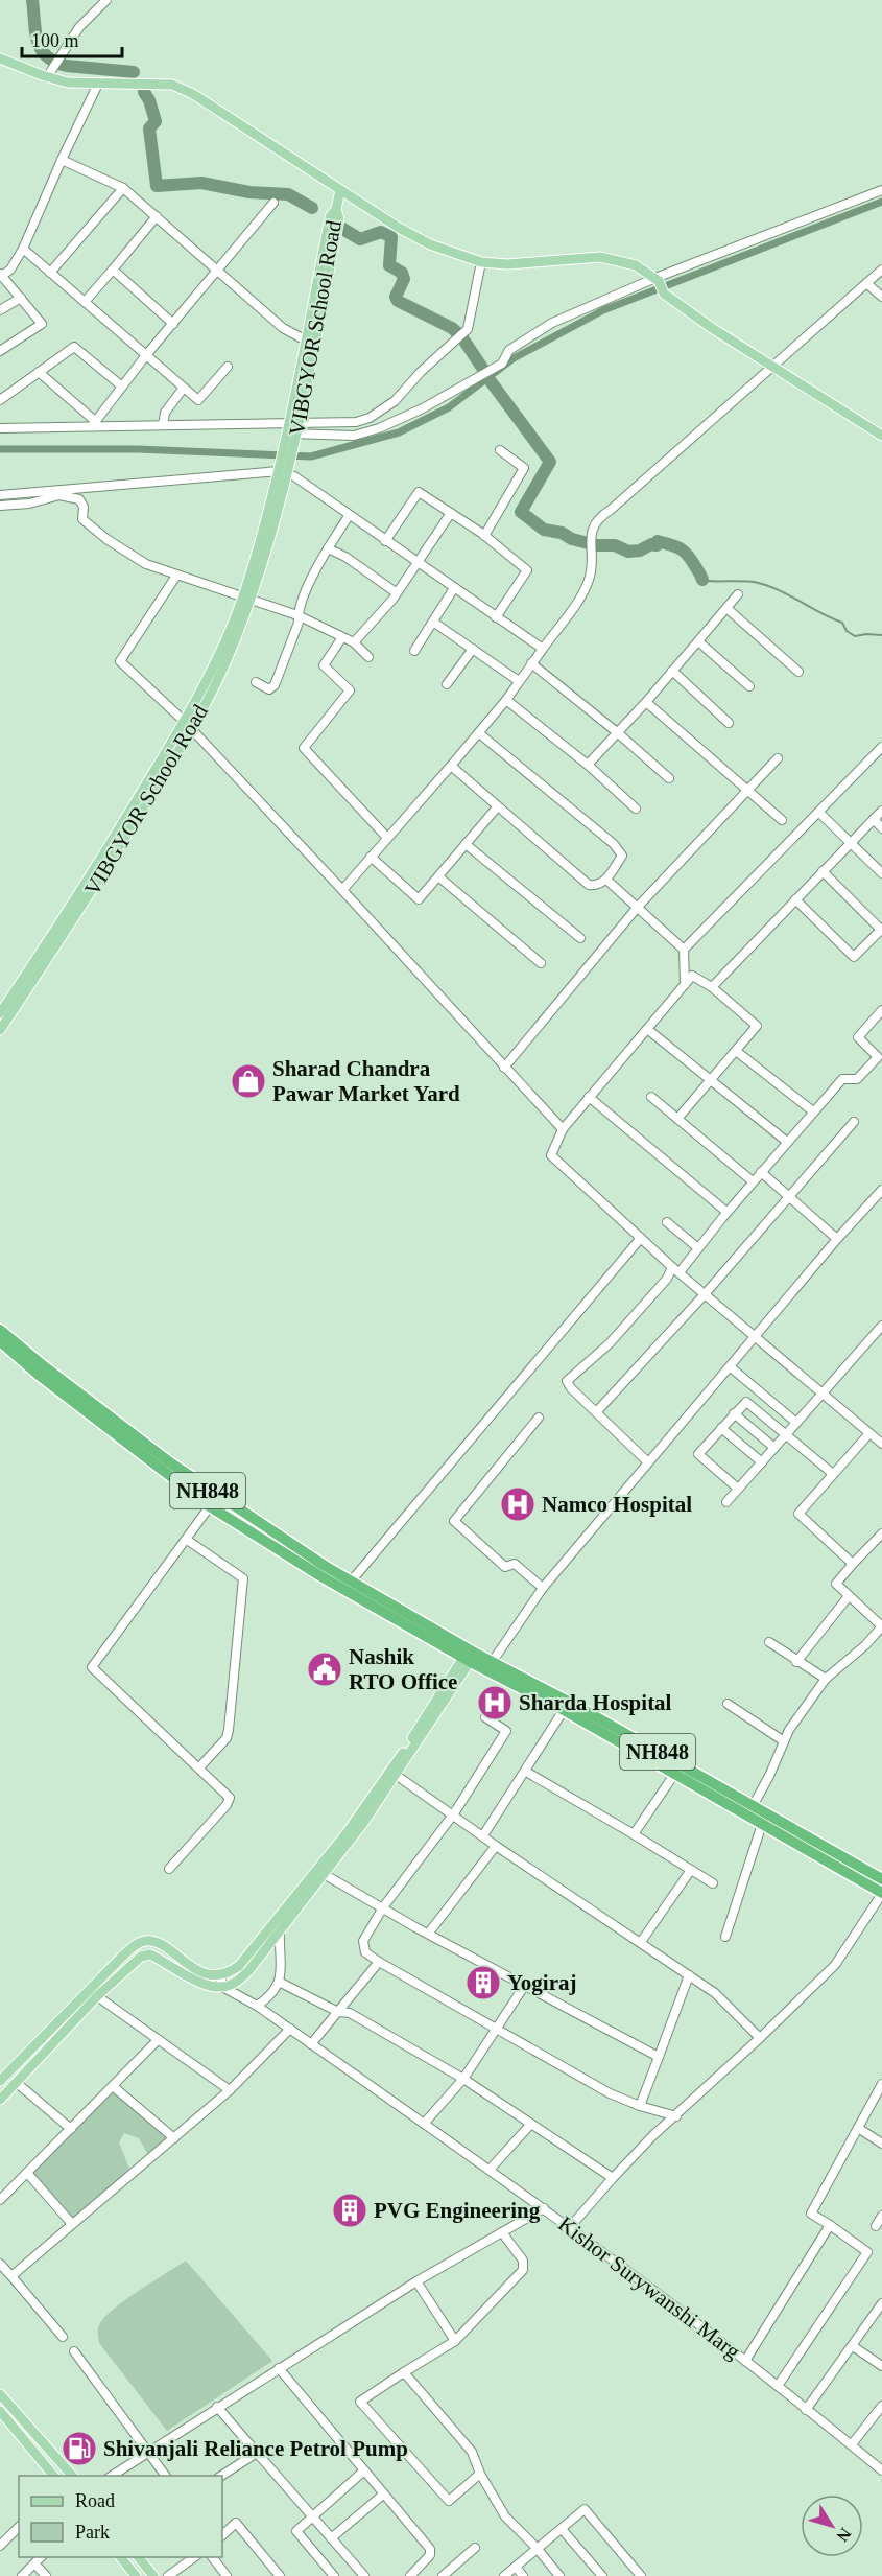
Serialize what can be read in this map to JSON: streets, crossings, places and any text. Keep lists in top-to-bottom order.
{
  "streets": {
    "highway": ["NH848"],
    "main road": ["VIBGYOR School Road"],
    "street": ["Kishor Surywanshi Marg"]
  },
  "places": {
    "shop": ["Sharad Chandra Pawar Market Yard"],
    "hospital": ["Namco Hospital", "Sharda Hospital"],
    "public building": ["Nashik RTO Office"],
    "building": ["Yogiraj", "PVG Engineering"],
    "fuel station": ["Shivanjali Reliance Petrol Pump"]
  },
  "legend": ["Road", "Park"],
  "scale_bar": "100 m",
  "north": "bottom right"
}
